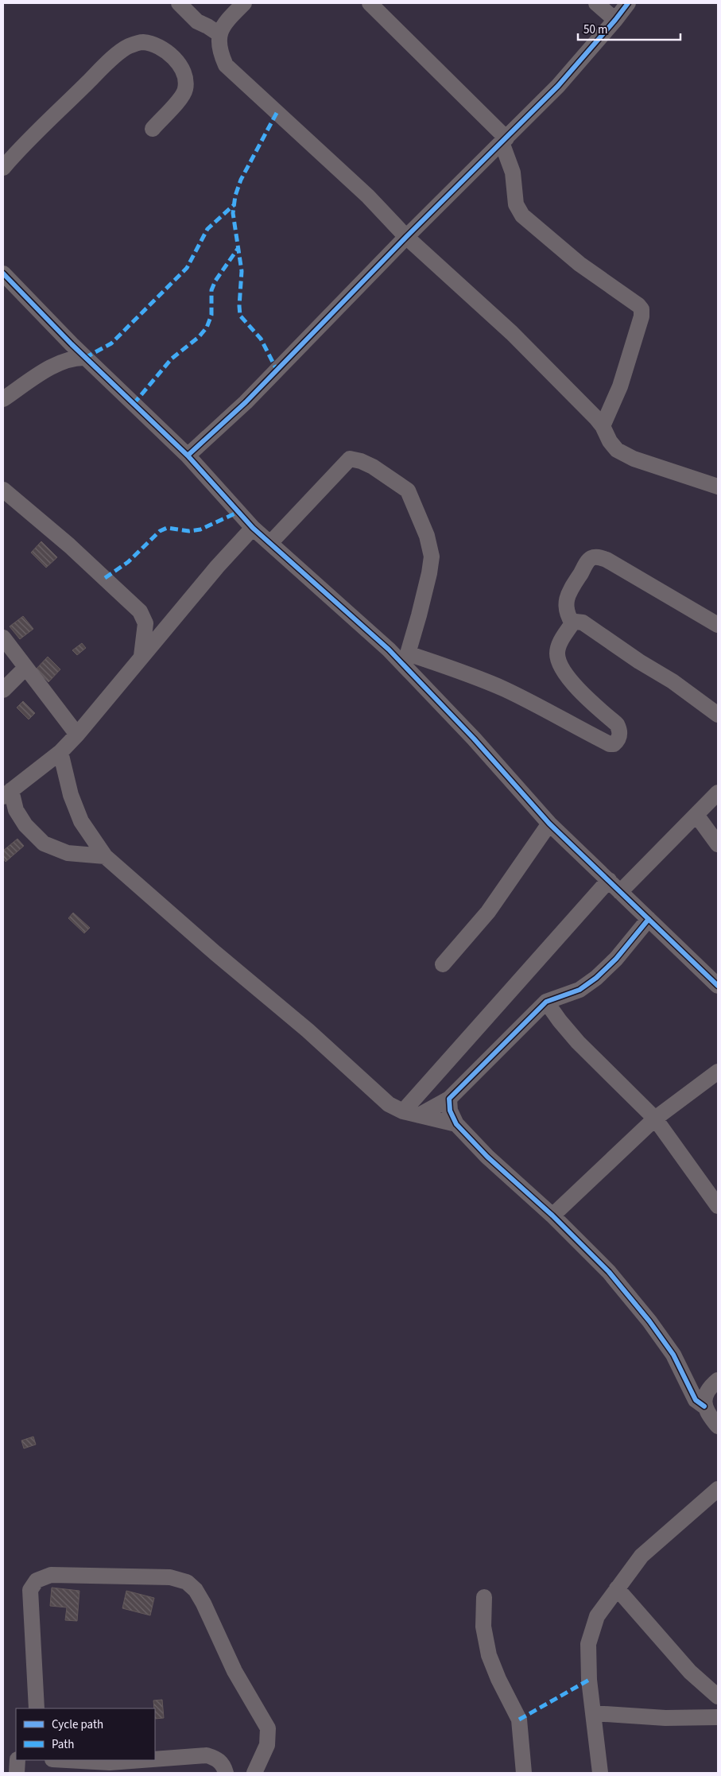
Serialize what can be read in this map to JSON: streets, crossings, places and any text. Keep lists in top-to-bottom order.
{
  "legend": ["Cycle path", "Path"],
  "scale_bar": "50 m"
}
